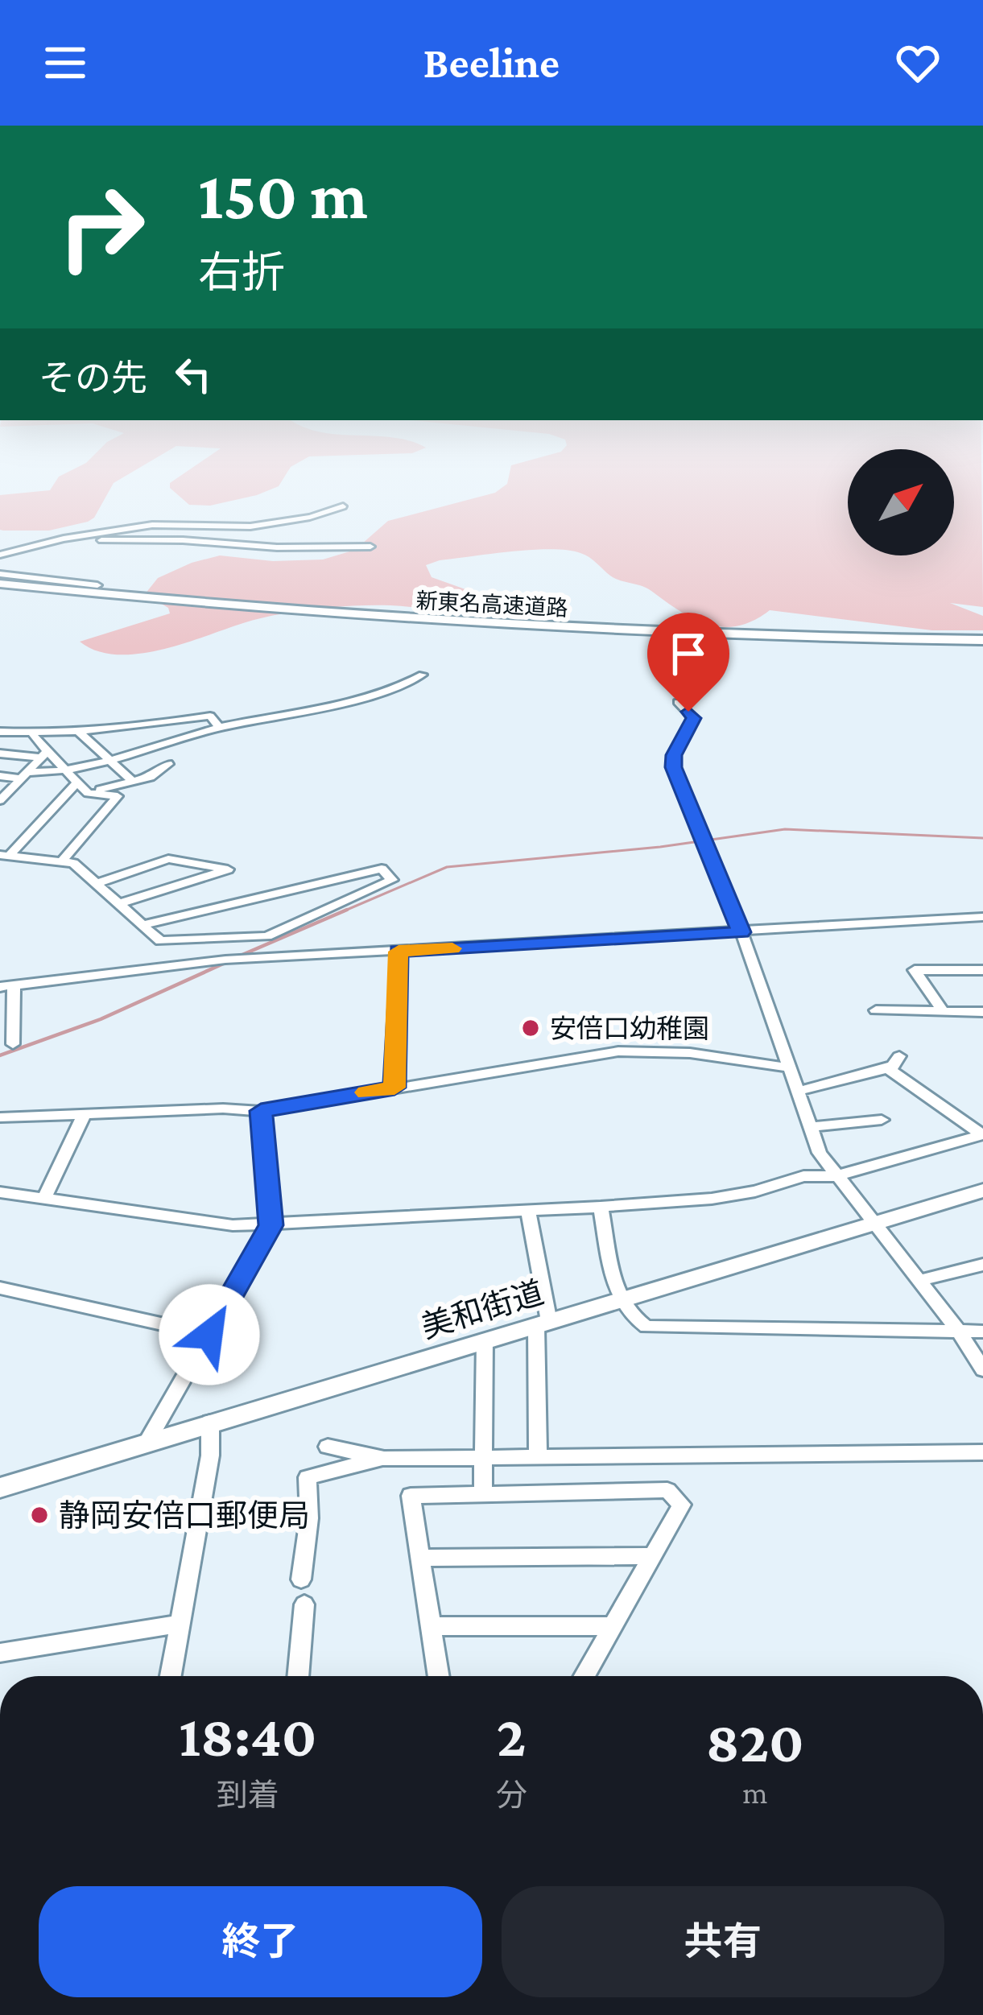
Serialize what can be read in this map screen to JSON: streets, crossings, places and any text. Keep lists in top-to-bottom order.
{
  "streets": {
    "highway": ["新東名高速道路"],
    "main road": ["美和街道"]
  },
  "places": ["安倍口幼稚園", "静岡安倍口郵便局"],
  "north": "top right",
  "page": {
    "header": "Beeline",
    "turn": ["150 m", "右折"],
    "then": "その先",
    "eta": [
      "18:40",
      "到着",
      "2",
      "分",
      "820",
      "m"
    ],
    "buttons": ["終了", "共有"]
  }
}
